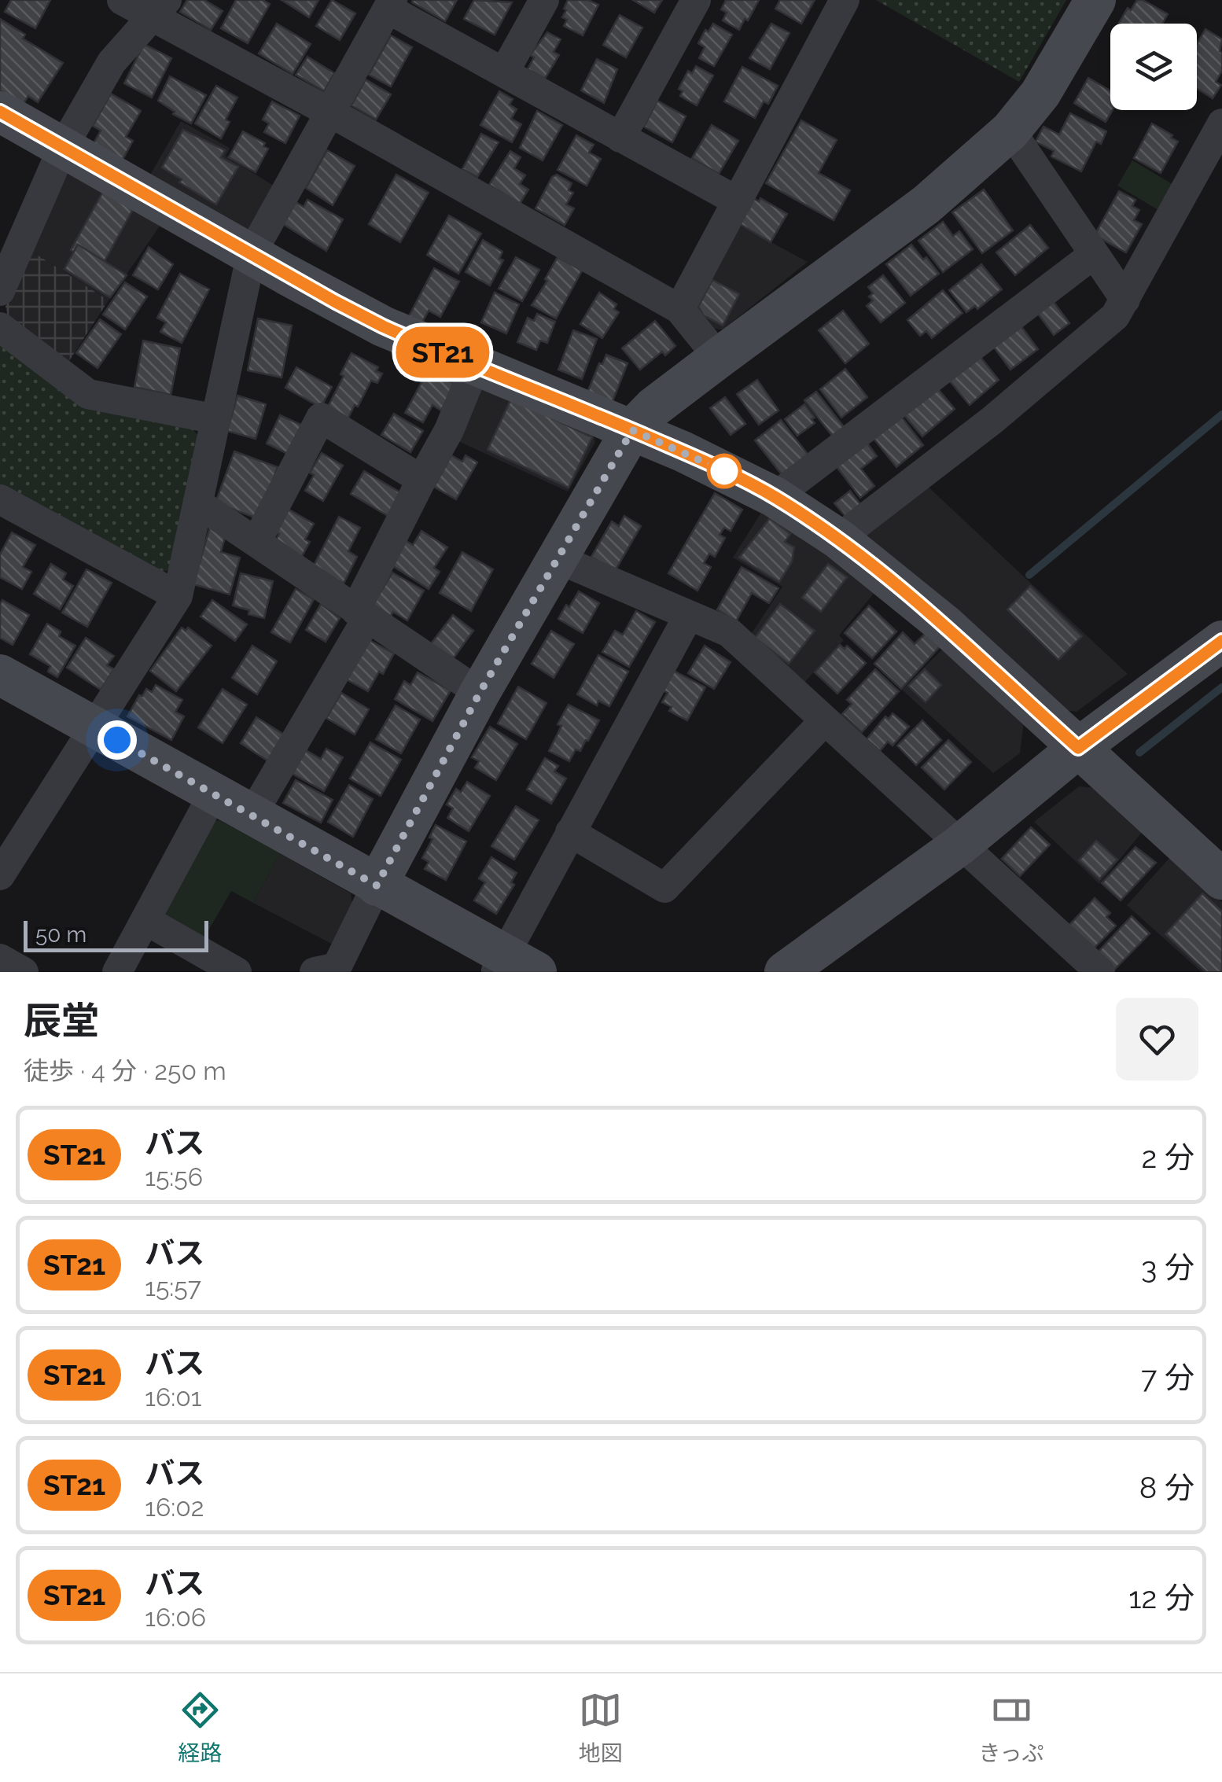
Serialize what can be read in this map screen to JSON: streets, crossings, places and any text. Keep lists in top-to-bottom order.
{
  "lines": ["bus line ST21"],
  "scale_bar": "50 m",
  "page": {
    "on_map": "ST21",
    "scale": "50 m",
    "heading": ["辰堂", "徒歩 · 4 分 · 250 m"],
    "list": [
      {
        "mark": "ST21",
        "name": "バス",
        "note": "15:56",
        "value": "2 分"
      },
      {
        "mark": "ST21",
        "name": "バス",
        "note": "15:57",
        "value": "3 分"
      },
      {
        "mark": "ST21",
        "name": "バス",
        "note": "16:01",
        "value": "7 分"
      },
      {
        "mark": "ST21",
        "name": "バス",
        "note": "16:02",
        "value": "8 分"
      },
      {
        "mark": "ST21",
        "name": "バス",
        "note": "16:06",
        "value": "12 分"
      }
    ],
    "tabs": ["経路", "地図", "きっぷ"]
  }
}
